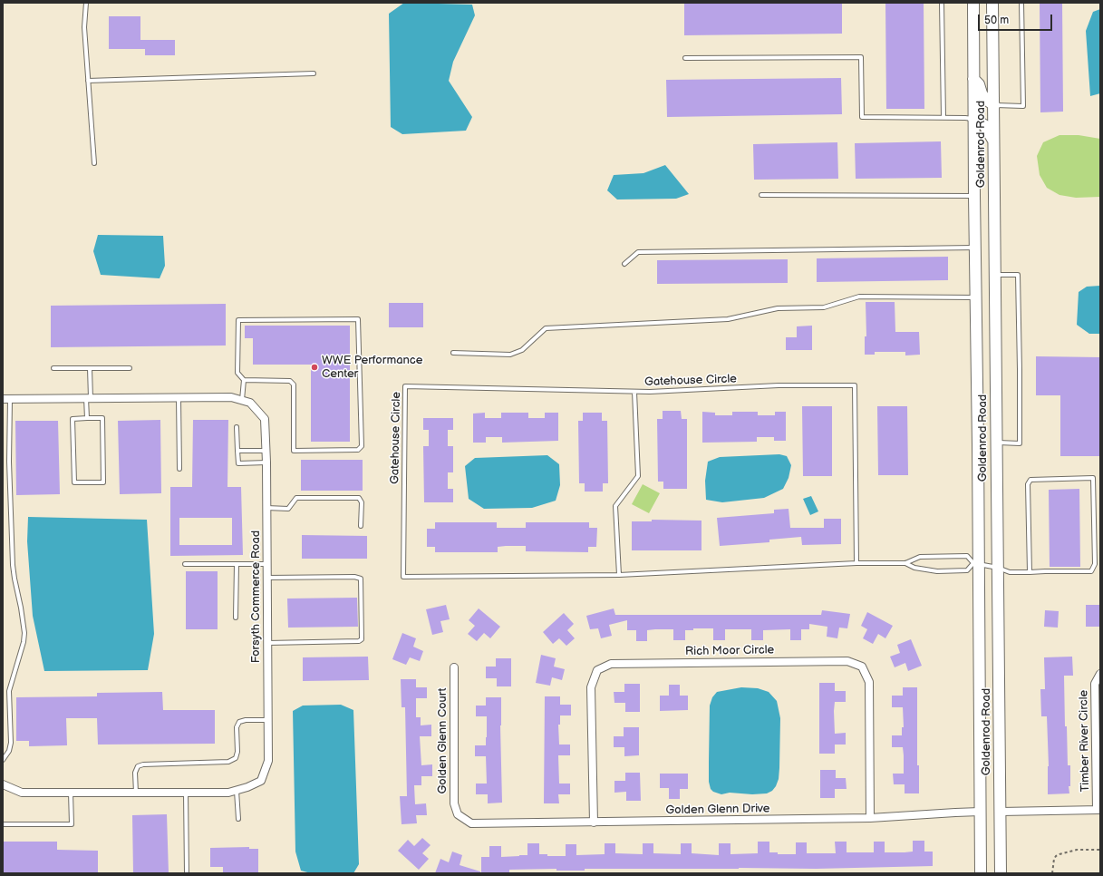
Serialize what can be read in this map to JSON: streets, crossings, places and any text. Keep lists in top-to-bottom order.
{
  "streets": {
    "main road": ["Goldenrod Road"],
    "street": [
      "Forsyth Commerce Road",
      "Rich Moor Circle",
      "Golden Glenn Court",
      "Timber River Circle",
      "Golden Glenn Drive"
    ],
    "lane": ["Gatehouse Circle"]
  },
  "crossings": [
    ["Goldenrod Road", "Gatehouse Circle"],
    ["Goldenrod Road", "Timber River Circle"],
    ["Goldenrod Road", "Golden Glenn Drive"],
    ["Rich Moor Circle", "Golden Glenn Drive"],
    ["Golden Glenn Court", "Golden Glenn Drive"]
  ],
  "places": ["WWE Performance Center"],
  "scale_bar": "50 m"
}
